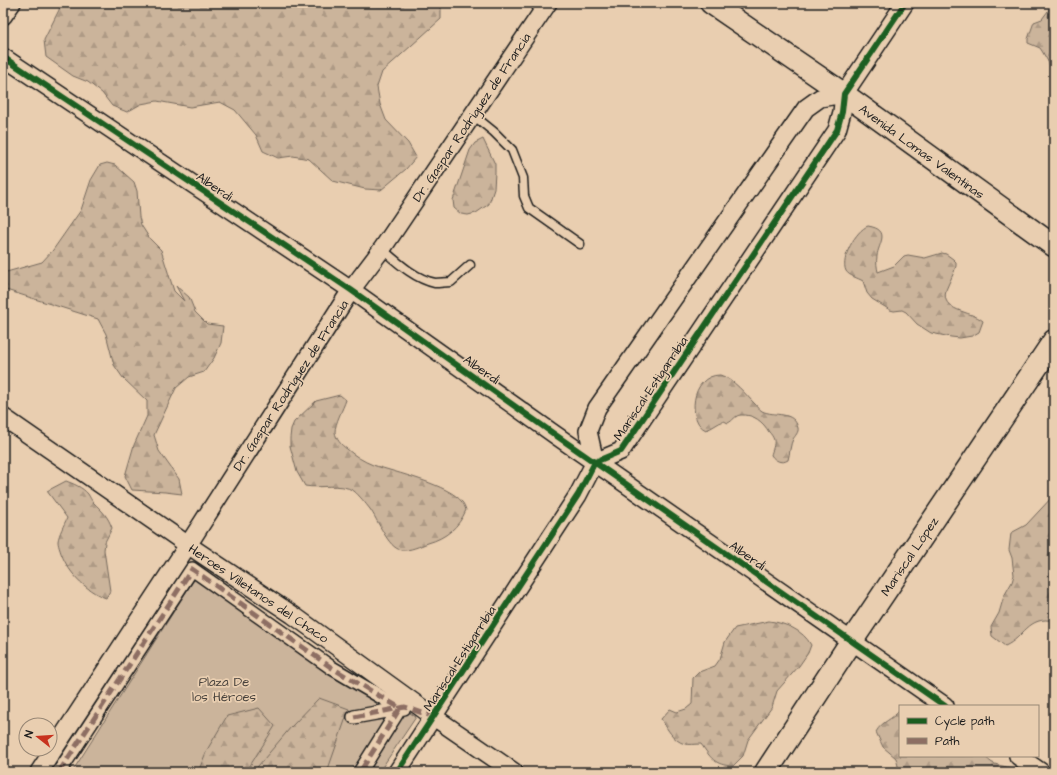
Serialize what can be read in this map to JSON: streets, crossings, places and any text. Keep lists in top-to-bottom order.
{
  "streets": {
    "main road": ["Mariscal López"],
    "street": [
      "Dr. Gaspar Rodriguez de Francia",
      "Avenida Lomas Valentinas",
      "Alberdi",
      "Mariscal Estigarribia",
      "Heroes Villetanos del Chaco"
    ]
  },
  "crossings": [
    ["Dr. Gaspar Rodriguez de Francia", "Alberdi"],
    ["Dr. Gaspar Rodriguez de Francia", "Heroes Villetanos del Chaco"],
    ["Avenida Lomas Valentinas", "Mariscal Estigarribia"],
    ["Alberdi", "Mariscal Estigarribia"],
    ["Alberdi", "Mariscal López"],
    ["Mariscal Estigarribia", "Heroes Villetanos del Chaco"]
  ],
  "parks": ["Plaza De los Héroes"],
  "legend": ["Cycle path", "Path"],
  "north": "left"
}
